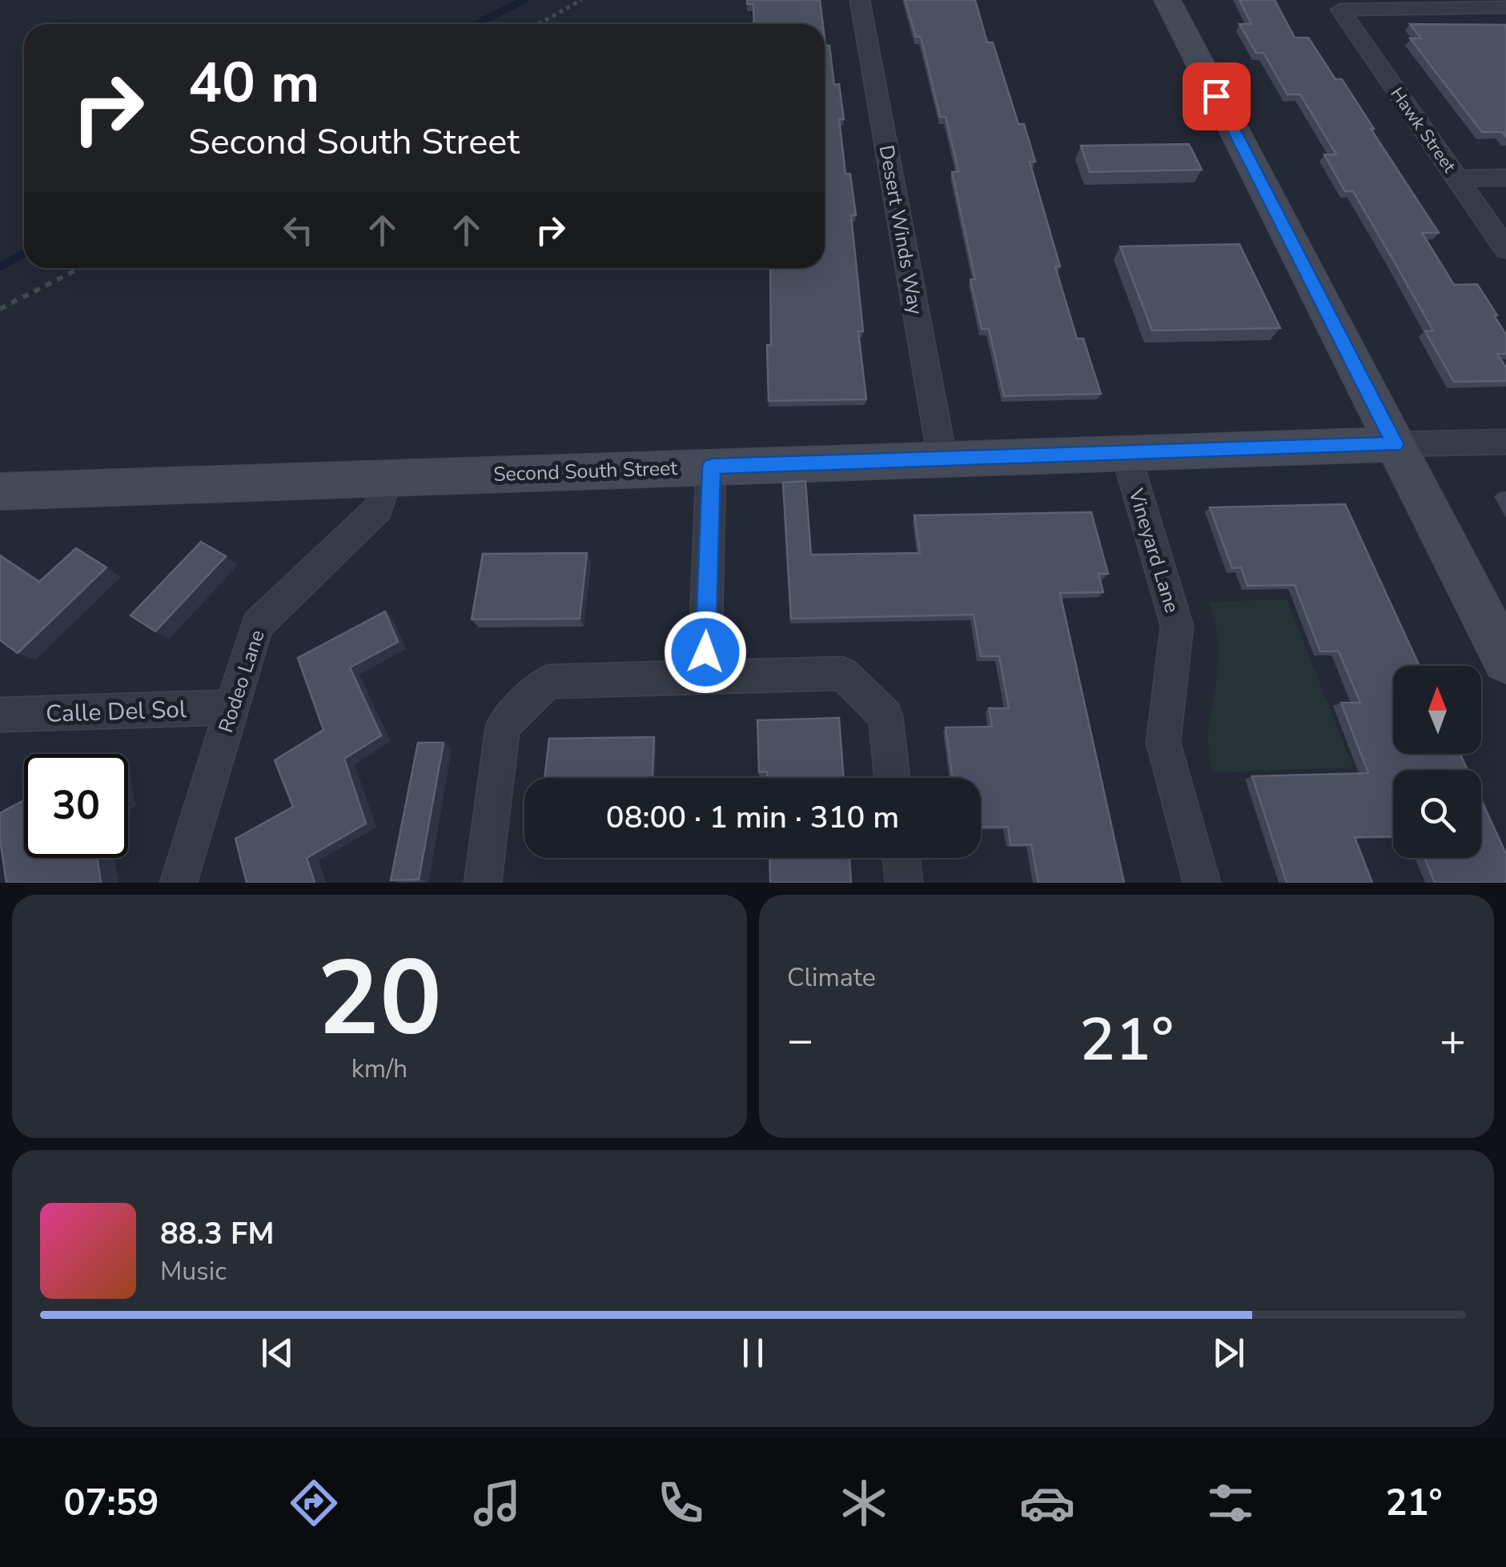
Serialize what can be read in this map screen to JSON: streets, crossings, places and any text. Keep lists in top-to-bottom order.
{
  "streets": {
    "street": [
      "Hawk Street",
      "Desert Winds Way",
      "Second South Street",
      "Vineyard Lane",
      "Rodeo Lane",
      "Calle Del Sol"
    ]
  },
  "crossings": [
    ["Desert Winds Way", "Second South Street"],
    ["Second South Street", "Vineyard Lane"],
    ["Second South Street", "Rodeo Lane"],
    ["Rodeo Lane", "Calle Del Sol"]
  ],
  "north": "top",
  "page": {
    "turn": ["40 m", "Second South Street"],
    "limit": "30",
    "trip": "08:00 · 1 min · 310 m",
    "tile": [
      ["20", "km/h"],
      "Climate"
    ],
    "heat": ["−", "21°", "+"],
    "song": ["88.3 FM", "Music"],
    "tabs": ["07:59", "21°"]
  }
}
